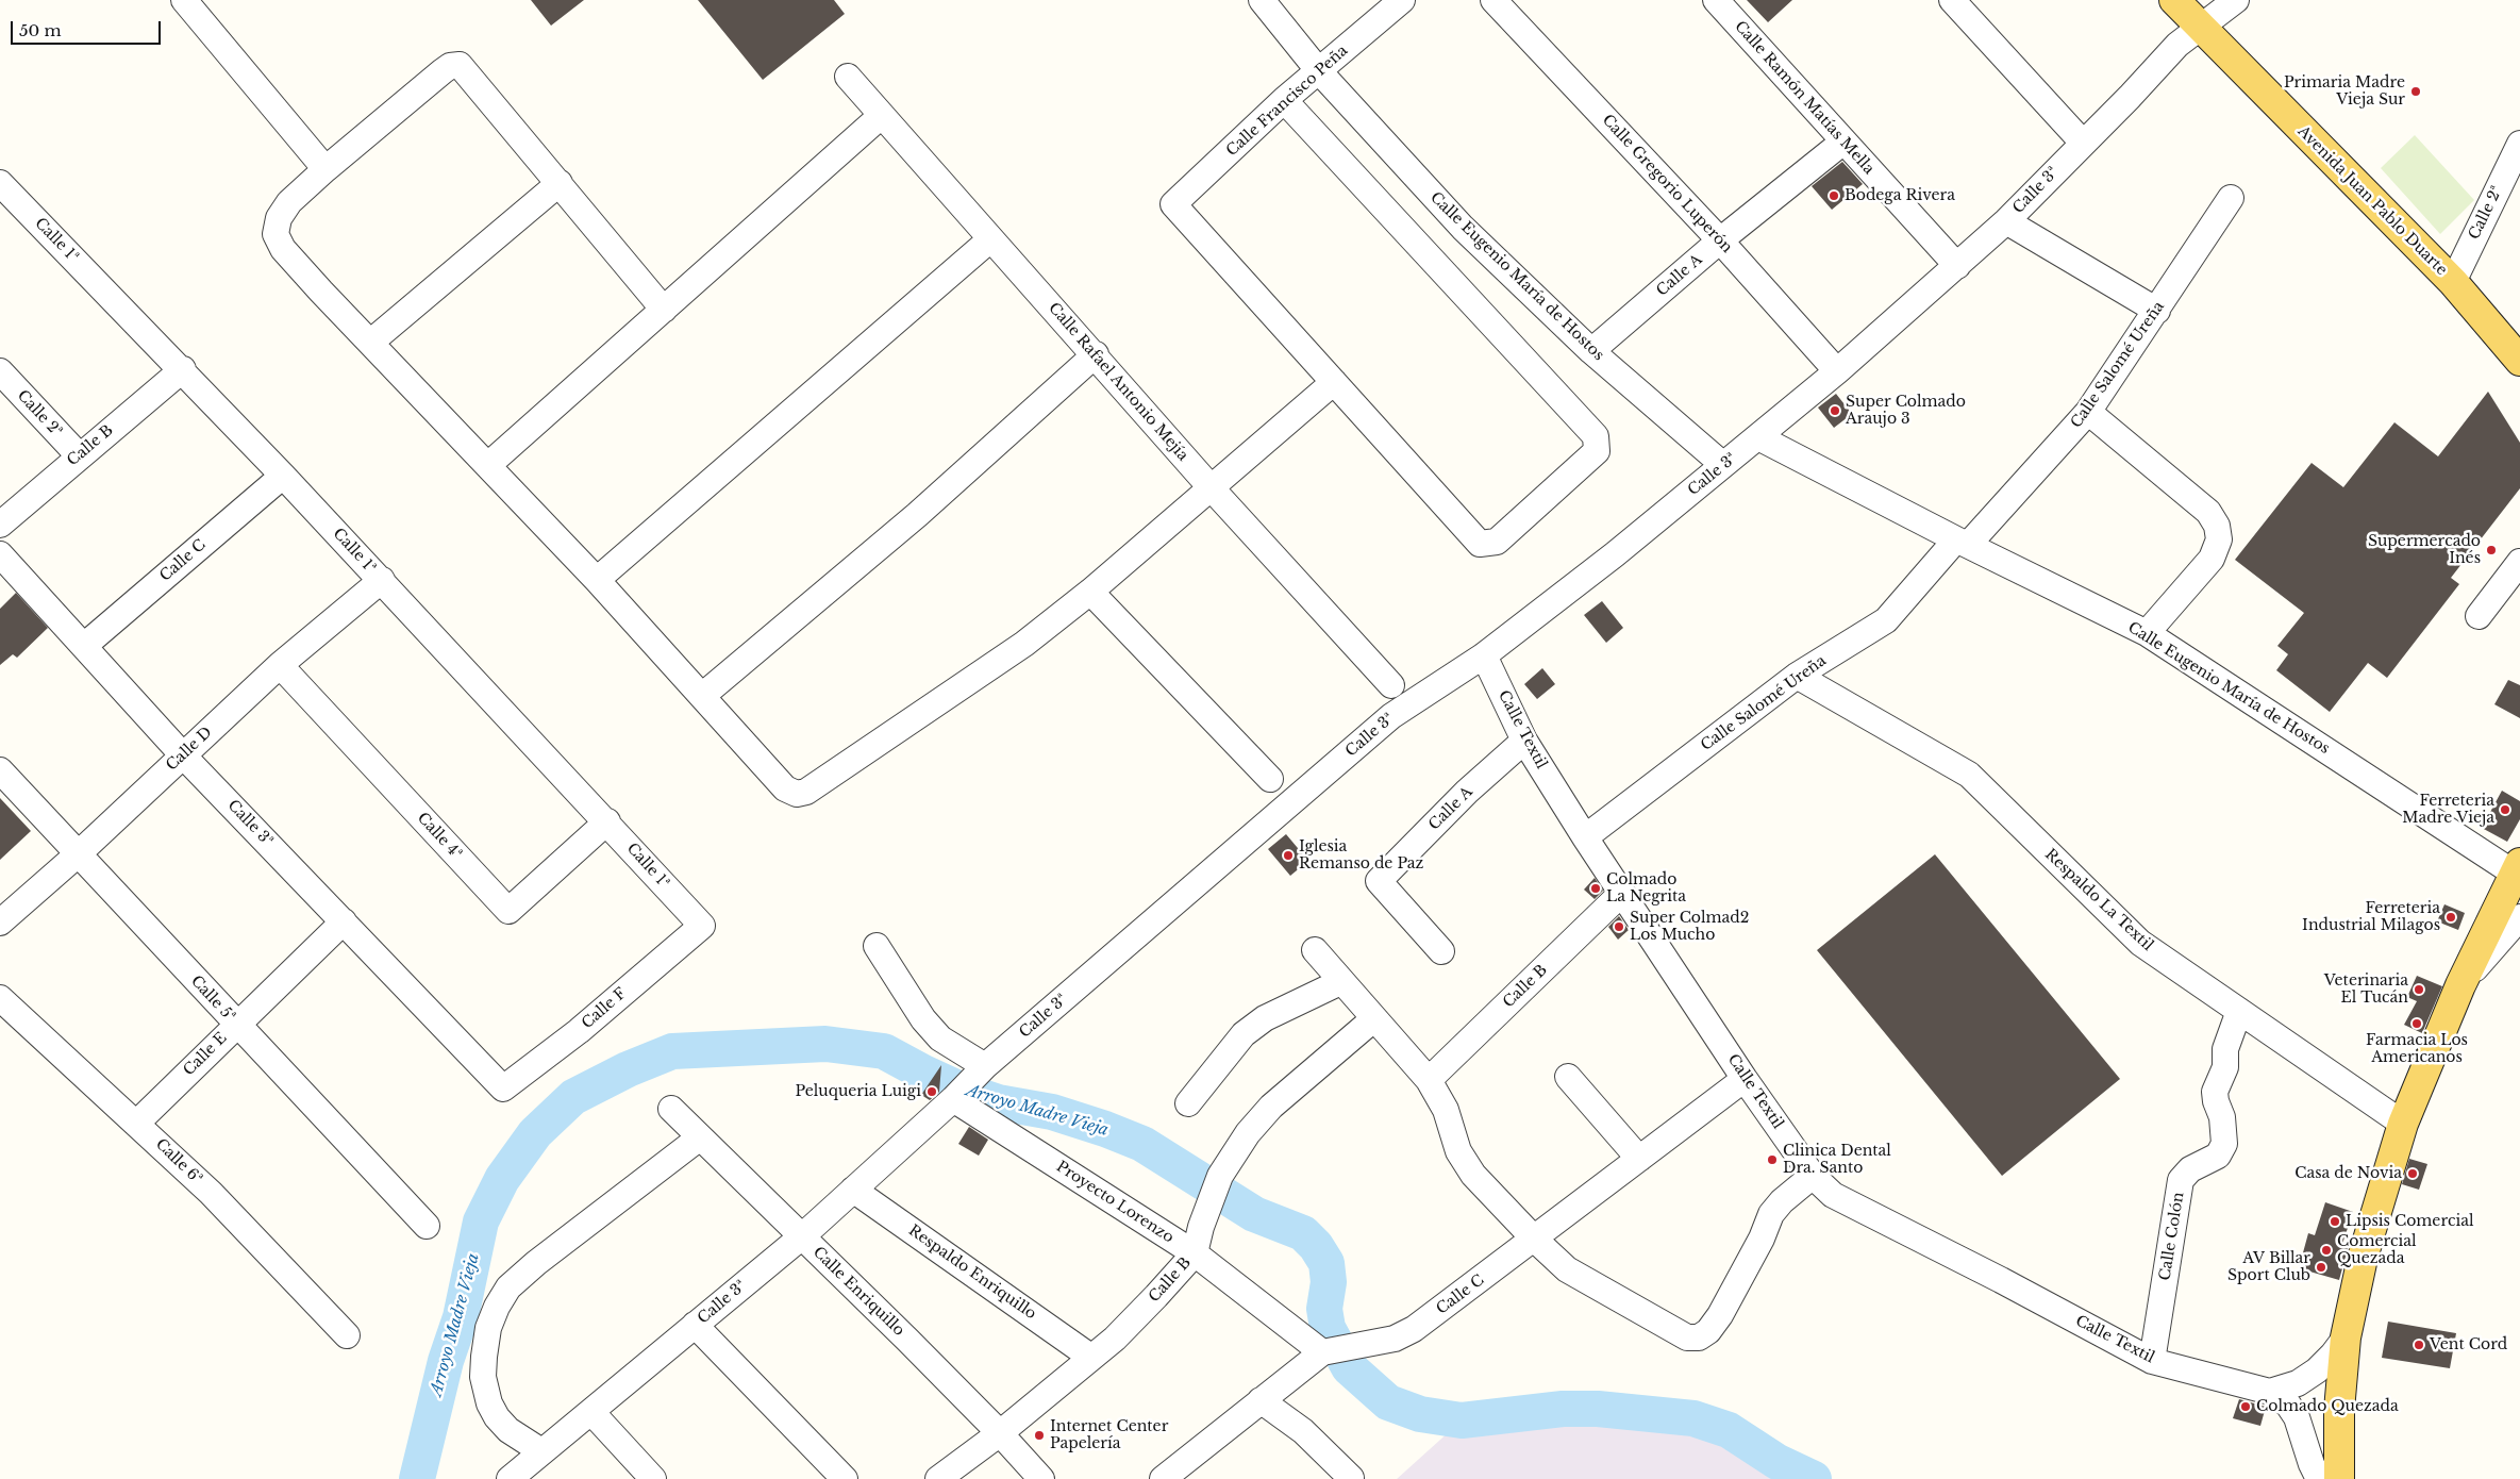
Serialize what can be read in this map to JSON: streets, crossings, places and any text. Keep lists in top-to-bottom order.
{
  "streets": {
    "main road": ["Avenida Juan Pablo Duarte"],
    "street": [
      "Calle Ramón Matías Mella",
      "Calle Francisco Peña",
      "Calle Gregorio Luperón",
      "Calle 3ª",
      "Calle 2ª",
      "Calle 1ª",
      "Calle A",
      "Calle Eugenio María de Hostos",
      "Calle Salomé Ureña",
      "Calle Rafael Antonio Mejía",
      "Calle B",
      "Calle C",
      "Calle Textil",
      "Calle D",
      "Calle 4ª",
      "Respaldo La Textil",
      "Calle 5ª",
      "Calle F",
      "Calle E",
      "Calle 6ª",
      "Proyecto Lorenzo",
      "Calle Colón",
      "Respaldo Enriquillo",
      "Calle Enriquillo"
    ]
  },
  "crossings": [
    ["Calle Ramón Matías Mella", "Calle 3ª"],
    ["Calle Ramón Matías Mella", "Calle A"],
    ["Calle Francisco Peña", "Calle Eugenio María de Hostos"],
    ["Calle Gregorio Luperón", "Calle 3ª"],
    ["Calle Gregorio Luperón", "Calle A"],
    ["Calle 3ª", "Avenida Juan Pablo Duarte"],
    ["Calle 3ª", "Calle Eugenio María de Hostos"],
    ["Calle 3ª", "Calle C"],
    ["Calle 3ª", "Calle Textil"],
    ["Calle 3ª", "Calle D"],
    ["Calle 3ª", "Calle F"],
    ["Calle 3ª", "Calle E"],
    ["Calle 3ª", "Proyecto Lorenzo"],
    ["Calle 3ª", "Respaldo Enriquillo"],
    ["Calle 3ª", "Calle Enriquillo"],
    ["Avenida Juan Pablo Duarte", "Calle 2ª"],
    ["Calle 2ª", "Calle B"],
    ["Calle 1ª", "Calle B"],
    ["Calle 1ª", "Calle C"],
    ["Calle 1ª", "Calle D"],
    ["Calle 1ª", "Calle 4ª"],
    ["Calle 1ª", "Calle F"],
    ["Calle A", "Calle Eugenio María de Hostos"],
    ["Calle A", "Calle Textil"],
    ["Calle Eugenio María de Hostos", "Calle Salomé Ureña"],
    ["Calle Salomé Ureña", "Calle Textil"],
    ["Calle Salomé Ureña", "Respaldo La Textil"],
    ["Calle B", "Calle Textil"],
    ["Calle B", "Proyecto Lorenzo"],
    ["Calle B", "Respaldo Enriquillo"],
    ["Calle B", "Calle Enriquillo"],
    ["Calle C", "Calle Textil"],
    ["Calle C", "Proyecto Lorenzo"],
    ["Calle Textil", "Calle Colón"],
    ["Calle D", "Calle 4ª"],
    ["Calle D", "Calle 5ª"],
    ["Respaldo La Textil", "Calle Colón"],
    ["Calle 5ª", "Calle E"],
    ["Calle E", "Calle 6ª"]
  ],
  "water": ["Arroyo Madre Vieja"],
  "places": [
    "Primaria Madre Vieja Sur",
    "Bodega Rivera",
    "Super Colmado Araujo 3",
    "Supermercado Inés",
    "Ferreteria Madre Vieja",
    "Iglesia Remanso de Paz",
    "Colmado La Negrita",
    "Ferreteria Industrial Milagos",
    "Super Colmad2 Los Mucho",
    "Veterinaria El Tucán",
    "Farmacia Los Americanos",
    "Peluqueria Luigi",
    "Clinica Dental Dra. Santo",
    "Casa de Novia",
    "Lipsis Comercial",
    "Comercial Quezada",
    "AV Billar Sport Club",
    "Vent Cord",
    "Colmado Quezada",
    "Internet Center Papelería"
  ],
  "scale_bar": "50 m"
}
